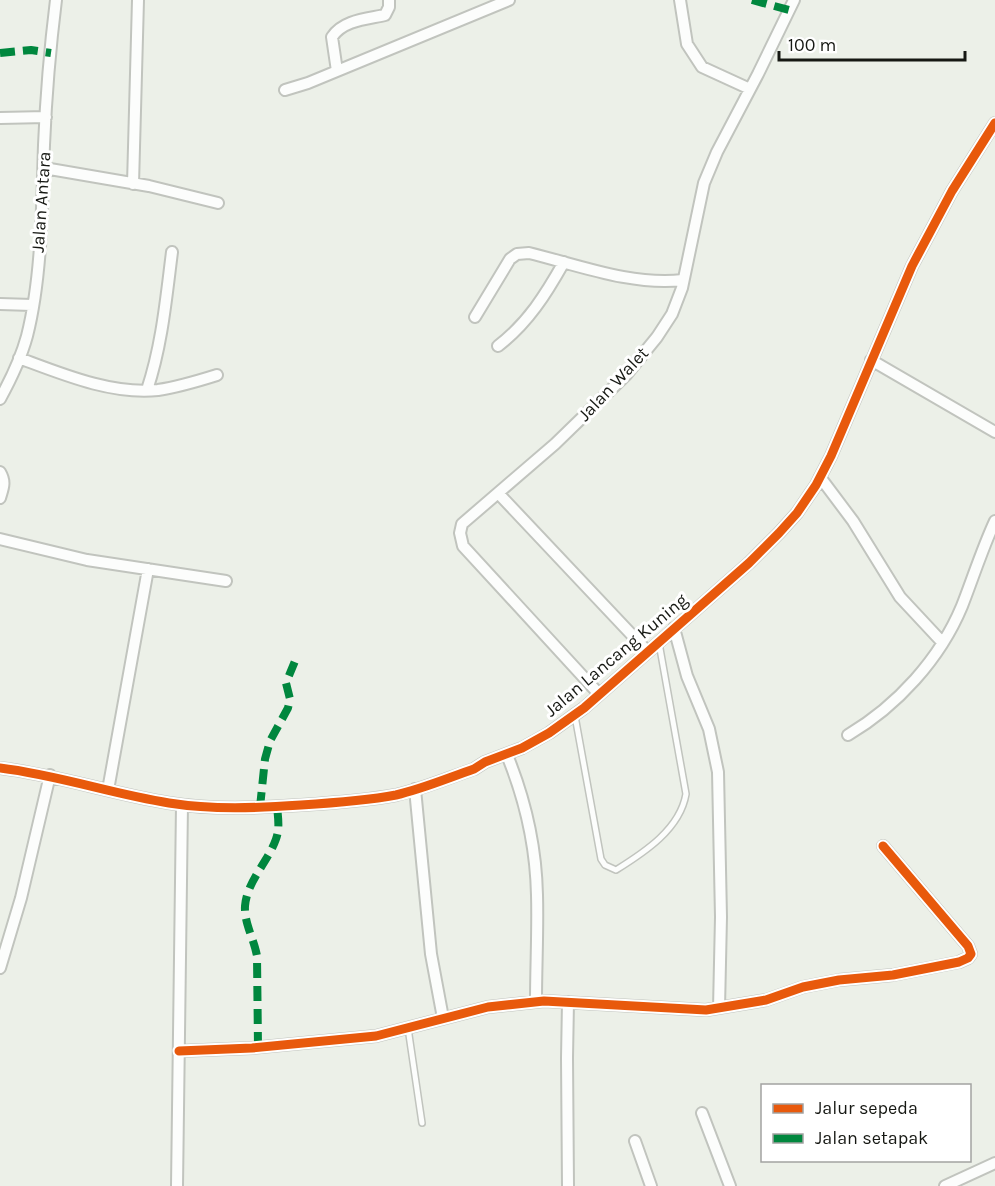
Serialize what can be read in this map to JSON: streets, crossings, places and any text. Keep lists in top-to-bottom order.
{
  "streets": {
    "street": ["Jalan Antara", "Jalan Walet", "Jalan Lancang Kuning"]
  },
  "crossings": [
    ["Jalan Walet", "Jalan Lancang Kuning"]
  ],
  "legend": ["Jalur sepeda", "Jalan setapak"],
  "scale_bar": "100 m"
}
